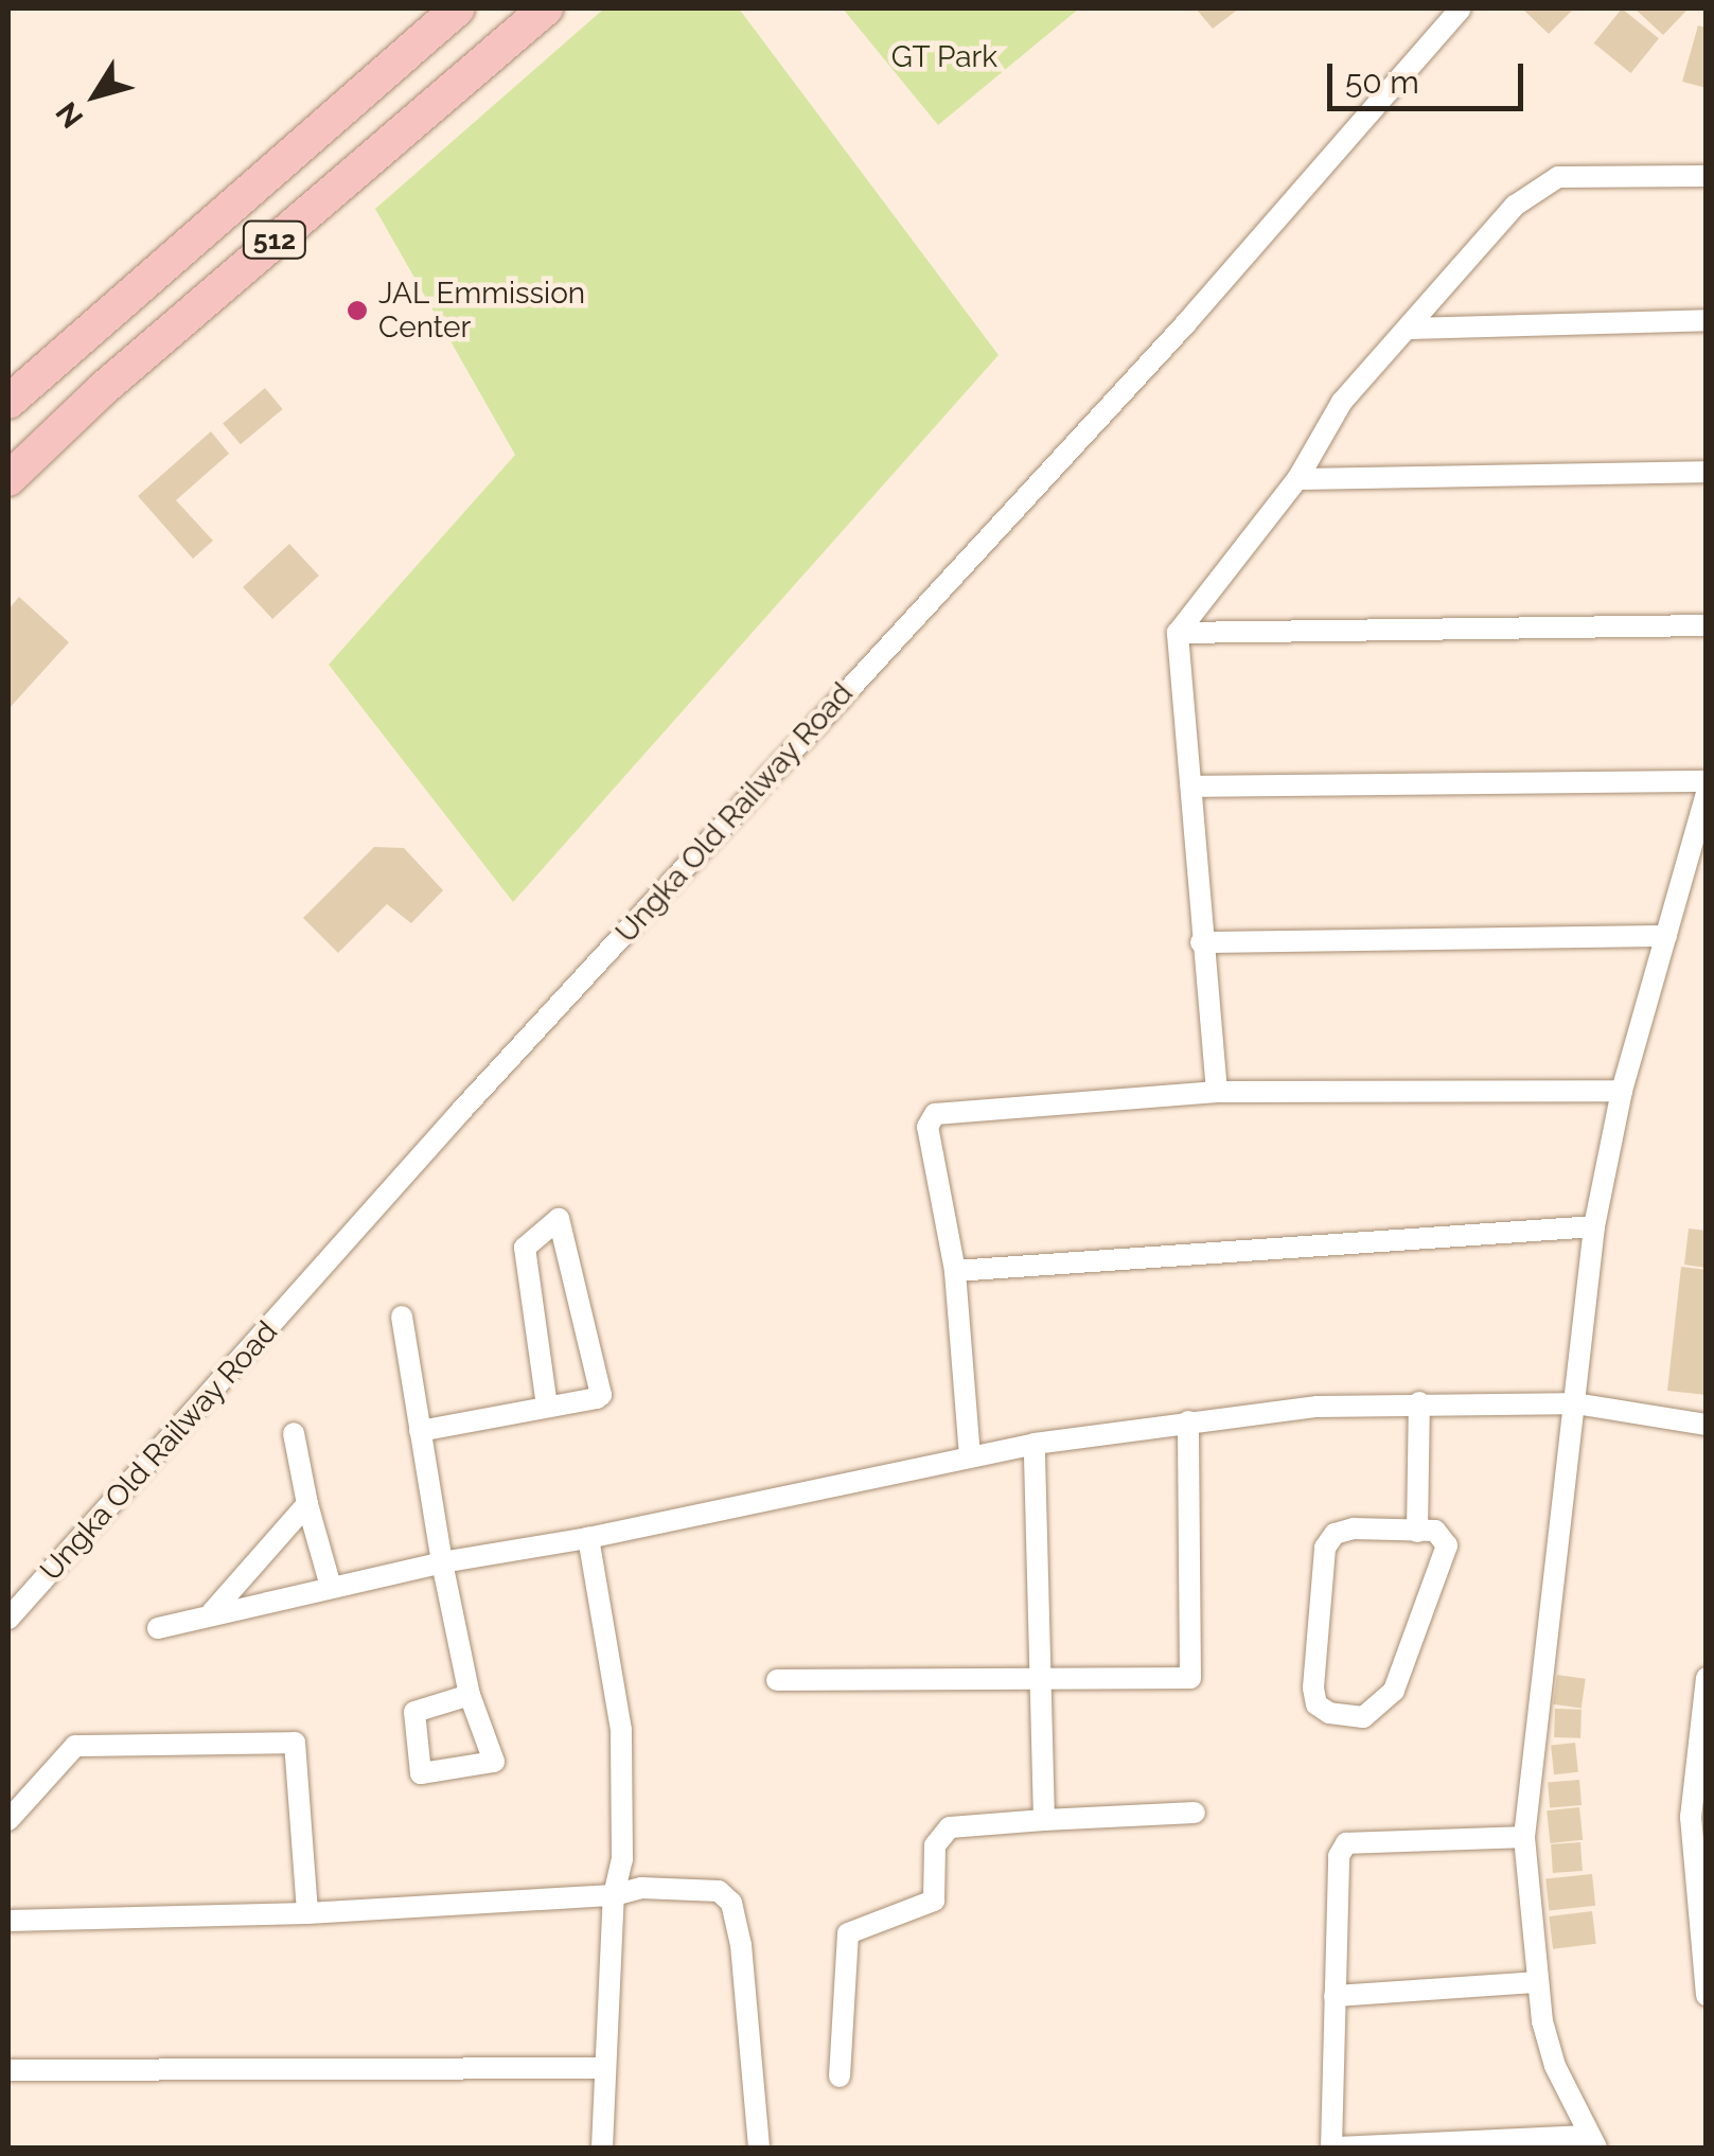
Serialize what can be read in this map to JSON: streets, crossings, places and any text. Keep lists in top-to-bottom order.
{
  "streets": {
    "main road": ["512"],
    "street": ["Ungka Old Railway Road"]
  },
  "parks": ["GT Park"],
  "places": ["JAL Emmission Center"],
  "scale_bar": "50 m",
  "north": "bottom left"
}
